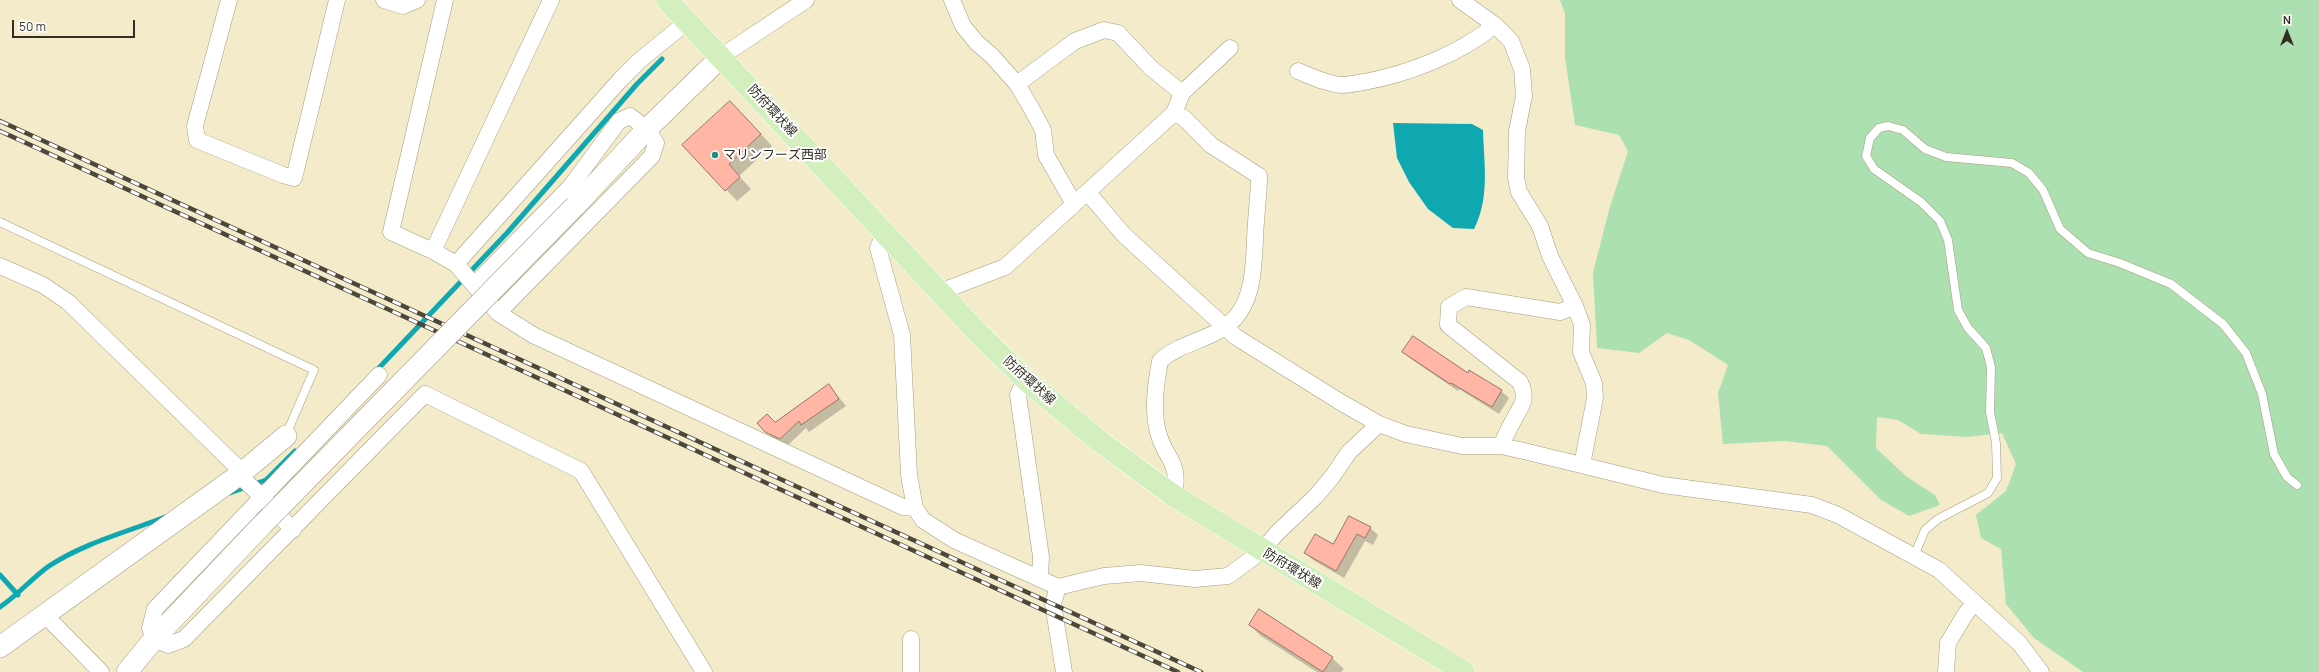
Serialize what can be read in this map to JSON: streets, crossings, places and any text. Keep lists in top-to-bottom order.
{
  "streets": {
    "main road": ["防府環状線"]
  },
  "places": ["マリンフーズ西部"],
  "scale_bar": "50 m",
  "north": "top"
}
